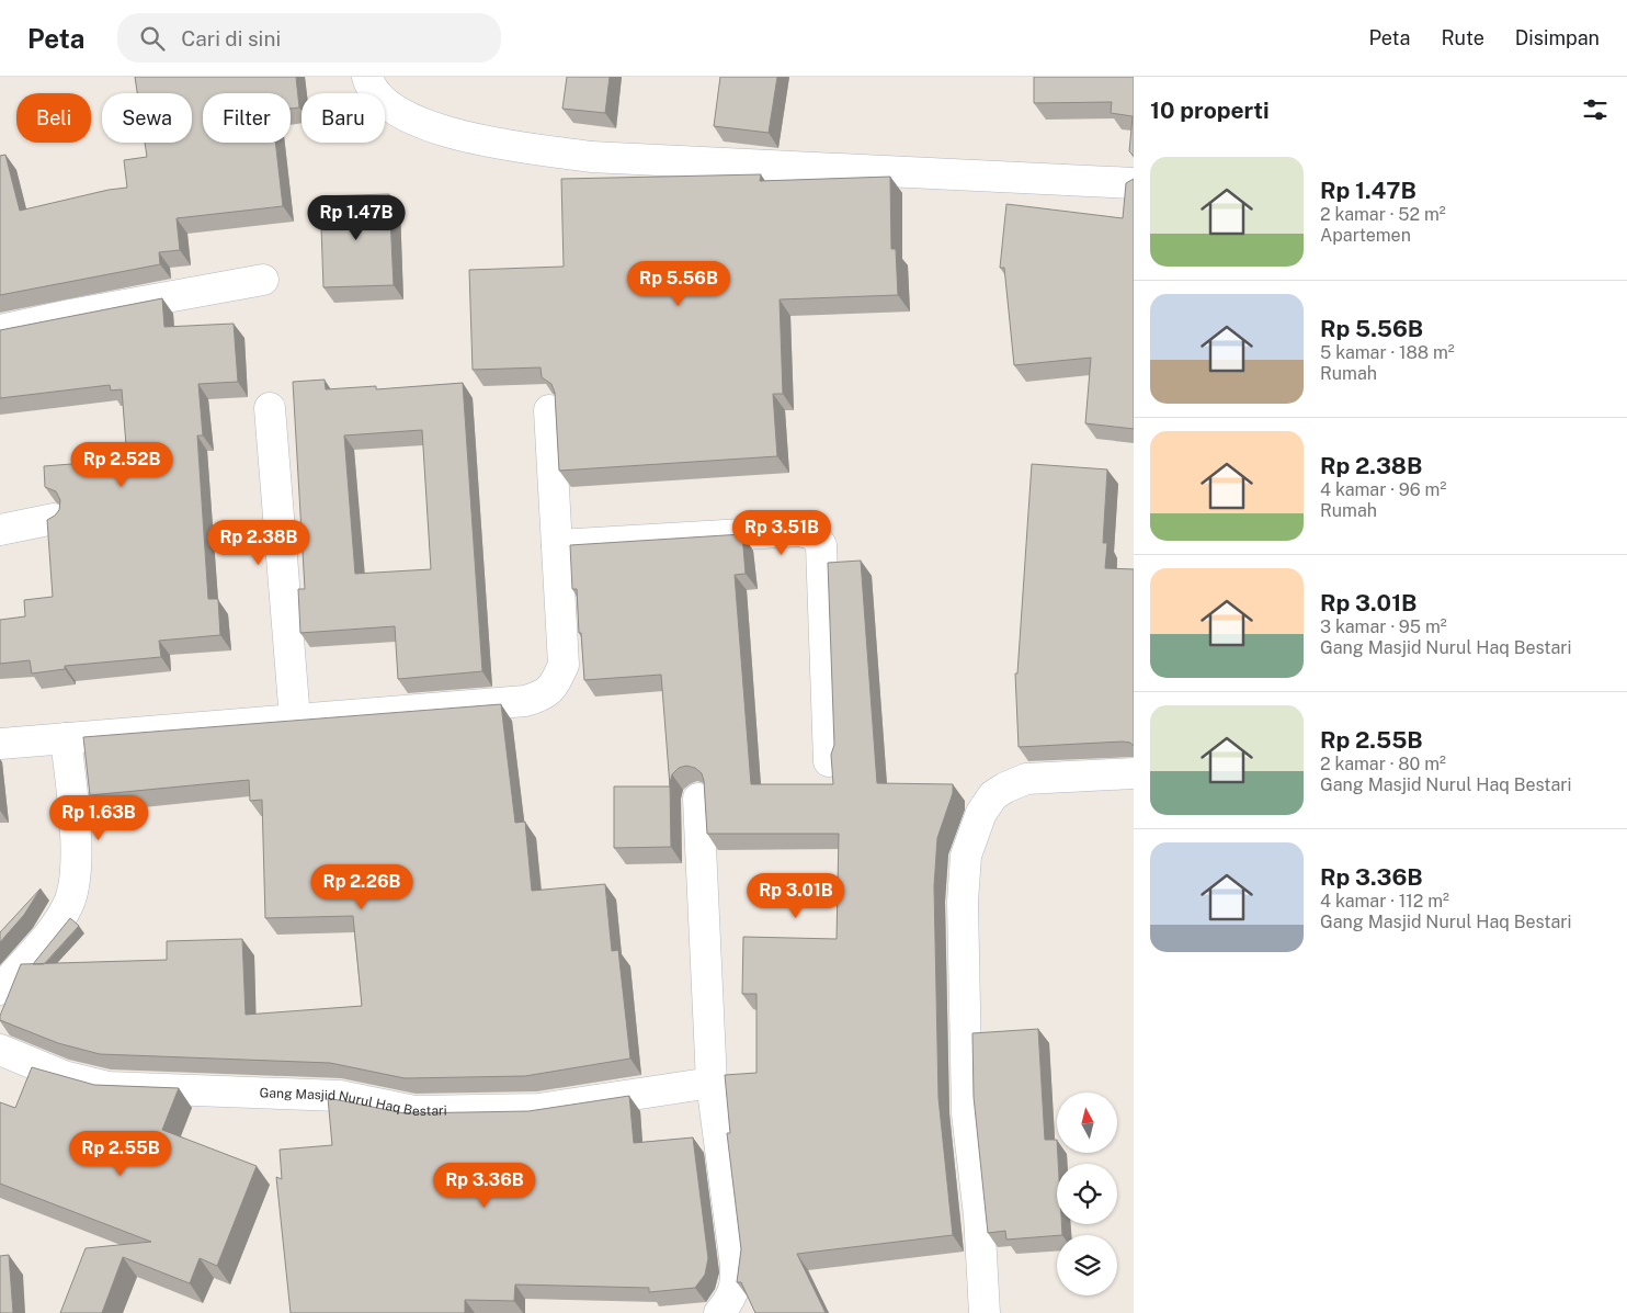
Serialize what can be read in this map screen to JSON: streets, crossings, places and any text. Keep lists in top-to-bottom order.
{
  "streets": {
    "street": ["Gang Masjid Nurul Haq Bestari"]
  },
  "north": "top",
  "page": {
    "header": "Peta",
    "search": "Cari di sini",
    "nav": ["Peta", "Rute", "Disimpan"],
    "heading": "10 properti",
    "chip": [
      "Beli",
      "Sewa",
      "Filter",
      "Baru"
    ],
    "list": [
      {
        "name": "Rp 1.47B",
        "note": "2 kamar · 52 m² · Apartemen"
      },
      {
        "name": "Rp 5.56B",
        "note": "5 kamar · 188 m² · Rumah"
      },
      {
        "name": "Rp 2.38B",
        "note": "4 kamar · 96 m² · Rumah"
      },
      {
        "name": "Rp 3.01B",
        "note": "3 kamar · 95 m² · Gang Masjid Nurul Haq Bestari"
      },
      {
        "name": "Rp 2.55B",
        "note": "2 kamar · 80 m² · Gang Masjid Nurul Haq Bestari"
      },
      {
        "name": "Rp 3.36B",
        "note": "4 kamar · 112 m² · Gang Masjid Nurul Haq Bestari"
      }
    ],
    "price": [
      "Rp 1.47B",
      "Rp 5.56B",
      "Rp 2.52B",
      "Rp 3.51B",
      "Rp 2.38B",
      "Rp 1.63B",
      "Rp 2.26B",
      "Rp 3.01B",
      "Rp 2.55B",
      "Rp 3.36B"
    ]
  }
}
